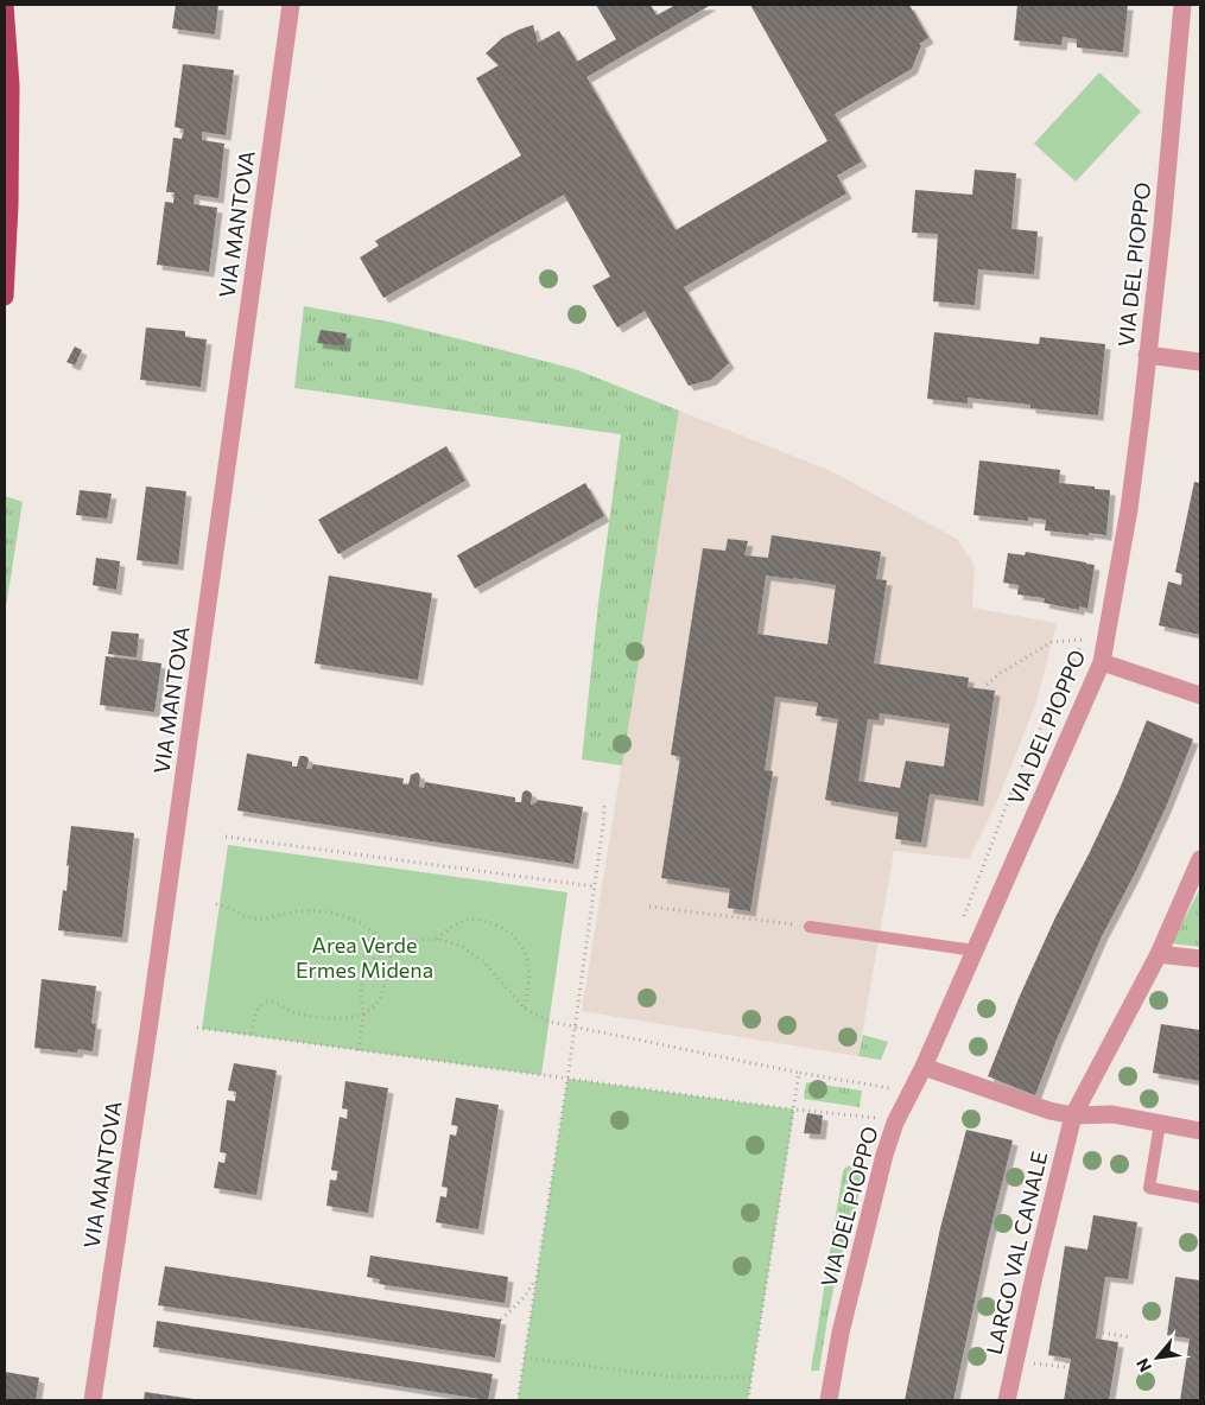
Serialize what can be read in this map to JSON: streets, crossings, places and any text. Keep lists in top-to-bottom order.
{
  "streets": {
    "street": ["VIA MANTOVA", "VIA DEL PIOPPO", "LARGO VAL CANALE"]
  },
  "parks": ["Area Verde Ermes Midena"],
  "north": "bottom left"
}
